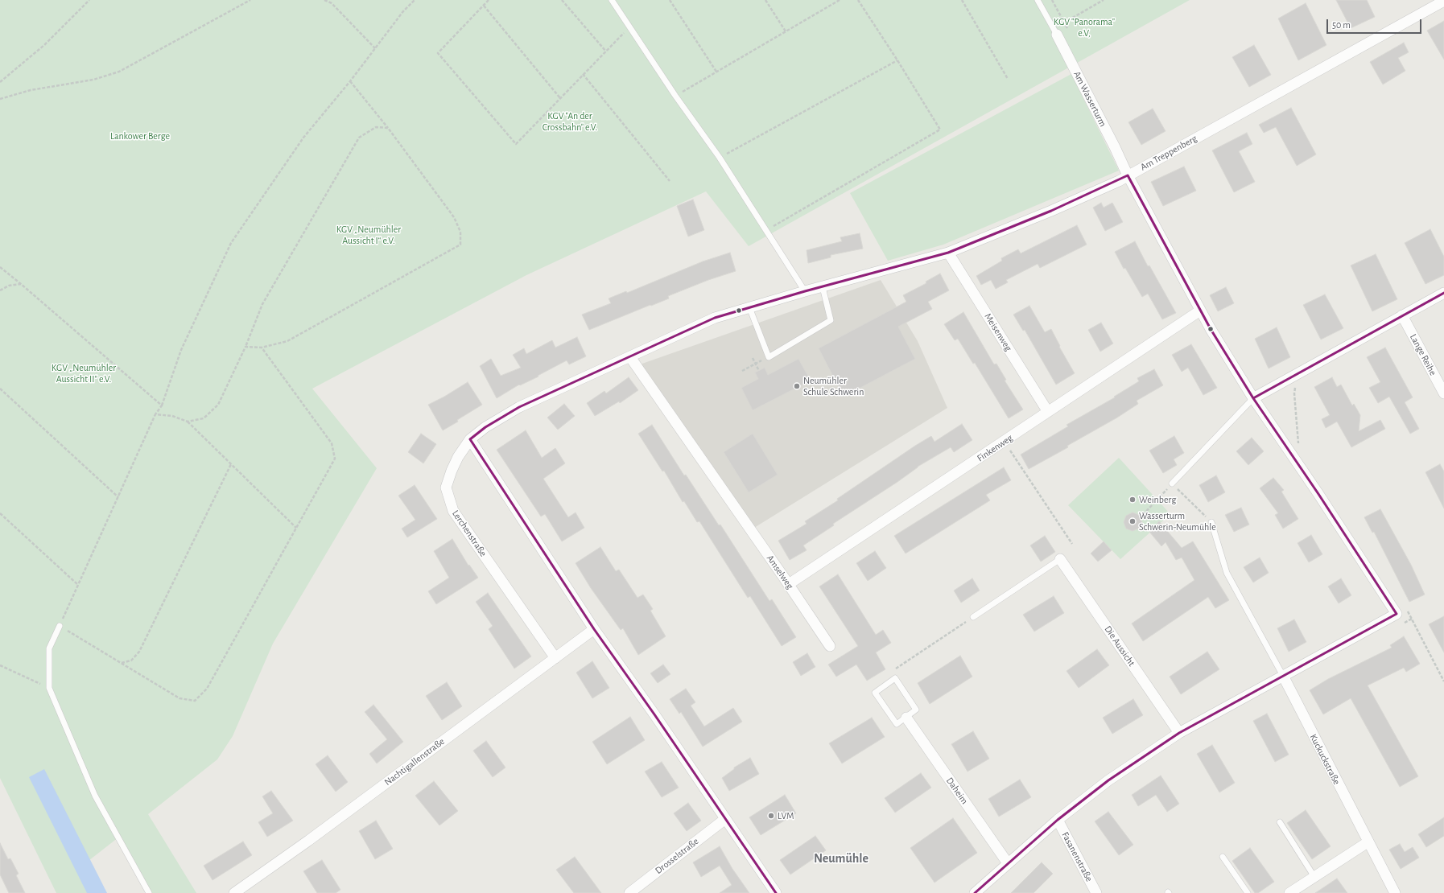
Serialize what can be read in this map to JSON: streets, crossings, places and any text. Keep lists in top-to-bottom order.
{
  "streets": {
    "street": [
      "Am Wasserturm",
      "Am Treppenberg",
      "Meisenweg",
      "Lange Reihe",
      "Finkenweg",
      "Lerchenstraße",
      "Amselweg",
      "Die Aussicht",
      "Kuckuckstraße",
      "Nachtigallenstraße",
      "Daheim",
      "Drosselstraße",
      "Fasanenstraße"
    ]
  },
  "crossings": [
    ["Am Wasserturm", "Am Treppenberg"],
    ["Am Wasserturm", "Finkenweg"],
    ["Am Wasserturm", "Kuckuckstraße"],
    ["Am Treppenberg", "Meisenweg"],
    ["Am Treppenberg", "Lerchenstraße"],
    ["Am Treppenberg", "Amselweg"],
    ["Meisenweg", "Finkenweg"],
    ["Finkenweg", "Amselweg"],
    ["Lerchenstraße", "Nachtigallenstraße"]
  ],
  "districts": ["Neumühle"],
  "parks": [
    "KGV \"Panorama\" e.V,",
    "KGV \"An der Crossbahn\" e.V.",
    "Lankower Berge",
    "KGV „Neumühler Aussicht I“ e.V.",
    "KGV „Neumühler Aussicht II“ e.V."
  ],
  "places": [
    "Neumühler Schule Schwerin",
    "Weinberg",
    "Wasserturm Schwerin-Neumühle",
    "LVM"
  ],
  "scale_bar": "50 m"
}
